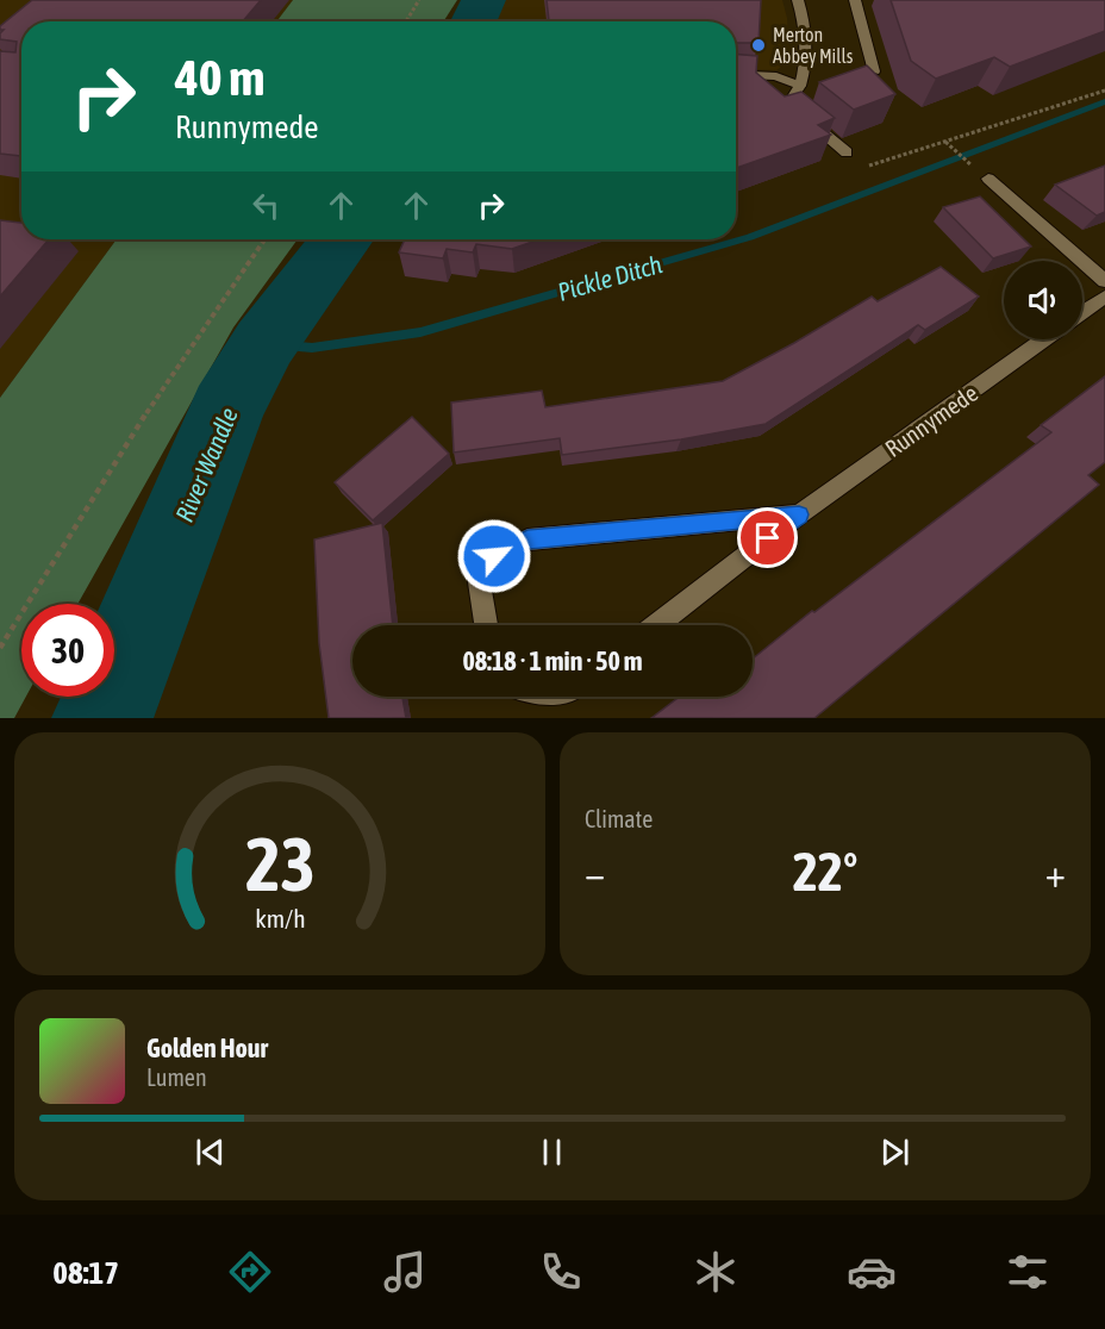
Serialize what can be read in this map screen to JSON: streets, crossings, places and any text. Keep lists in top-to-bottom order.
{
  "streets": {
    "street": ["Runnymede"]
  },
  "water": ["Pickle Ditch", "River Wandle"],
  "places": ["Merton Abbey Mills"],
  "page": {
    "turn": ["40 m", "Runnymede"],
    "limit": "30",
    "trip": "08:18 · 1 min · 50 m",
    "tile": "Climate",
    "heat": ["−", "22°", "+"],
    "song": ["Golden Hour", "Lumen"],
    "tabs": "08:17",
    "gauge": ["23", "km/h"]
  }
}
